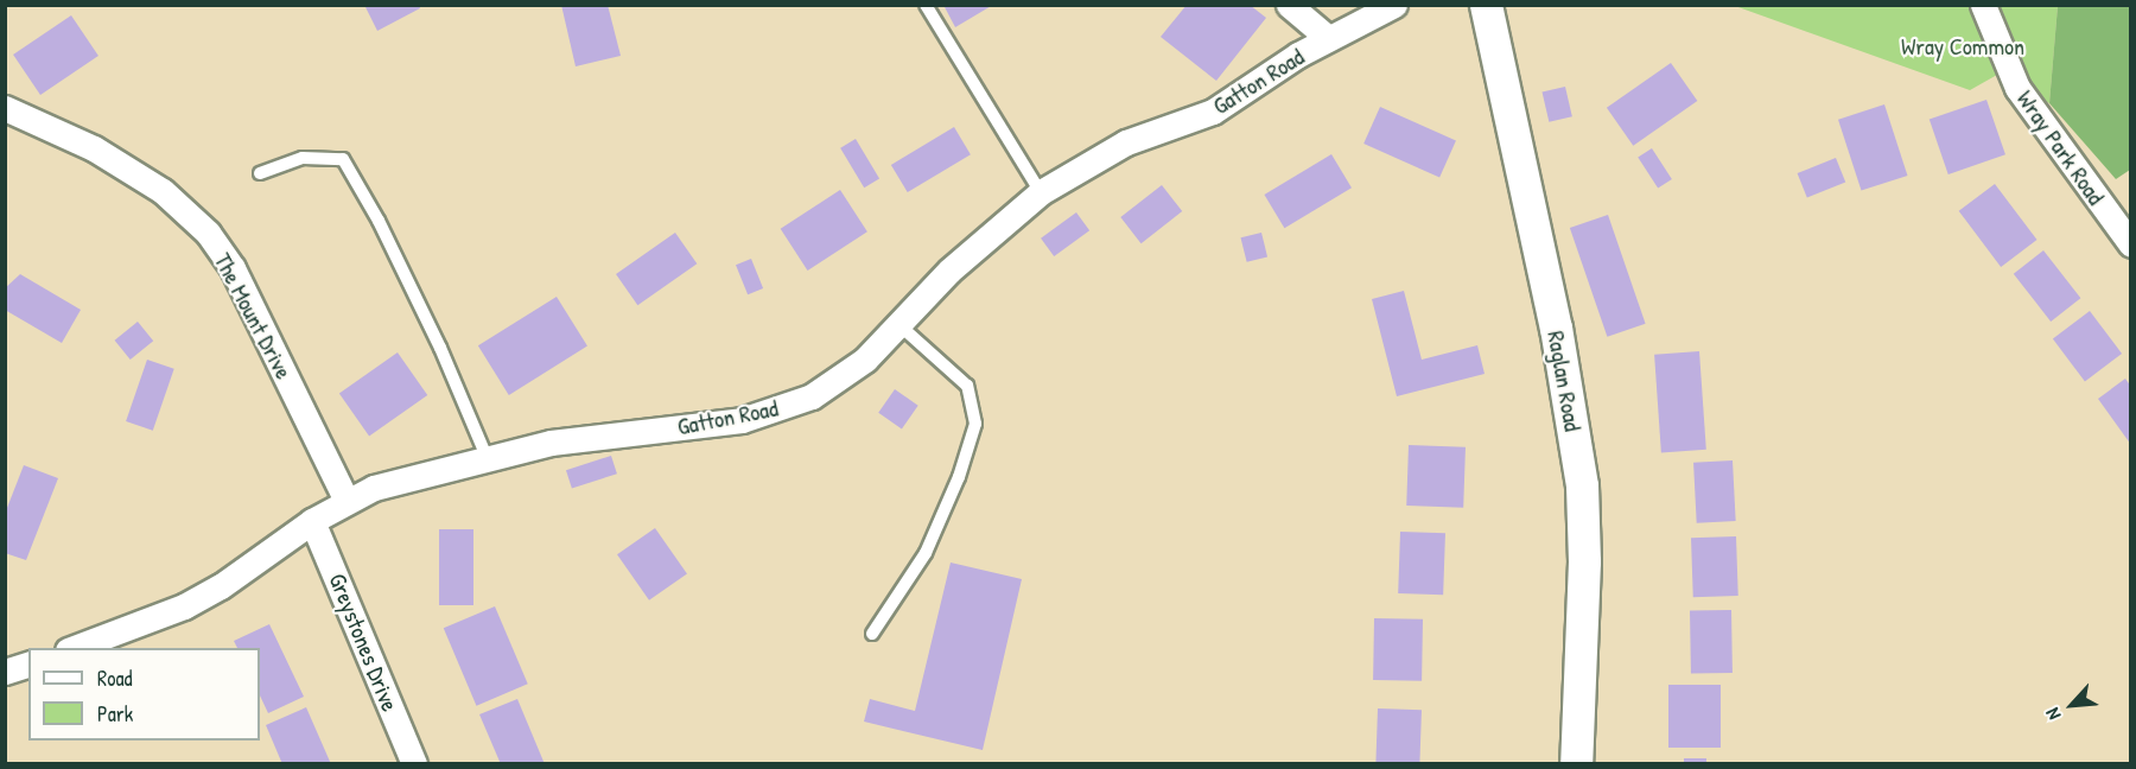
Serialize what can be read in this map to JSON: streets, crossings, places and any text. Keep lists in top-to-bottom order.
{
  "streets": {
    "street": [
      "Gatton Road",
      "Wray Park Road",
      "The Mount Drive",
      "Raglan Road",
      "Greystones Drive"
    ]
  },
  "crossings": [
    ["Gatton Road", "The Mount Drive"],
    ["Gatton Road", "Greystones Drive"]
  ],
  "parks": ["Wray Common"],
  "legend": ["Road", "Park"],
  "north": "bottom left"
}
